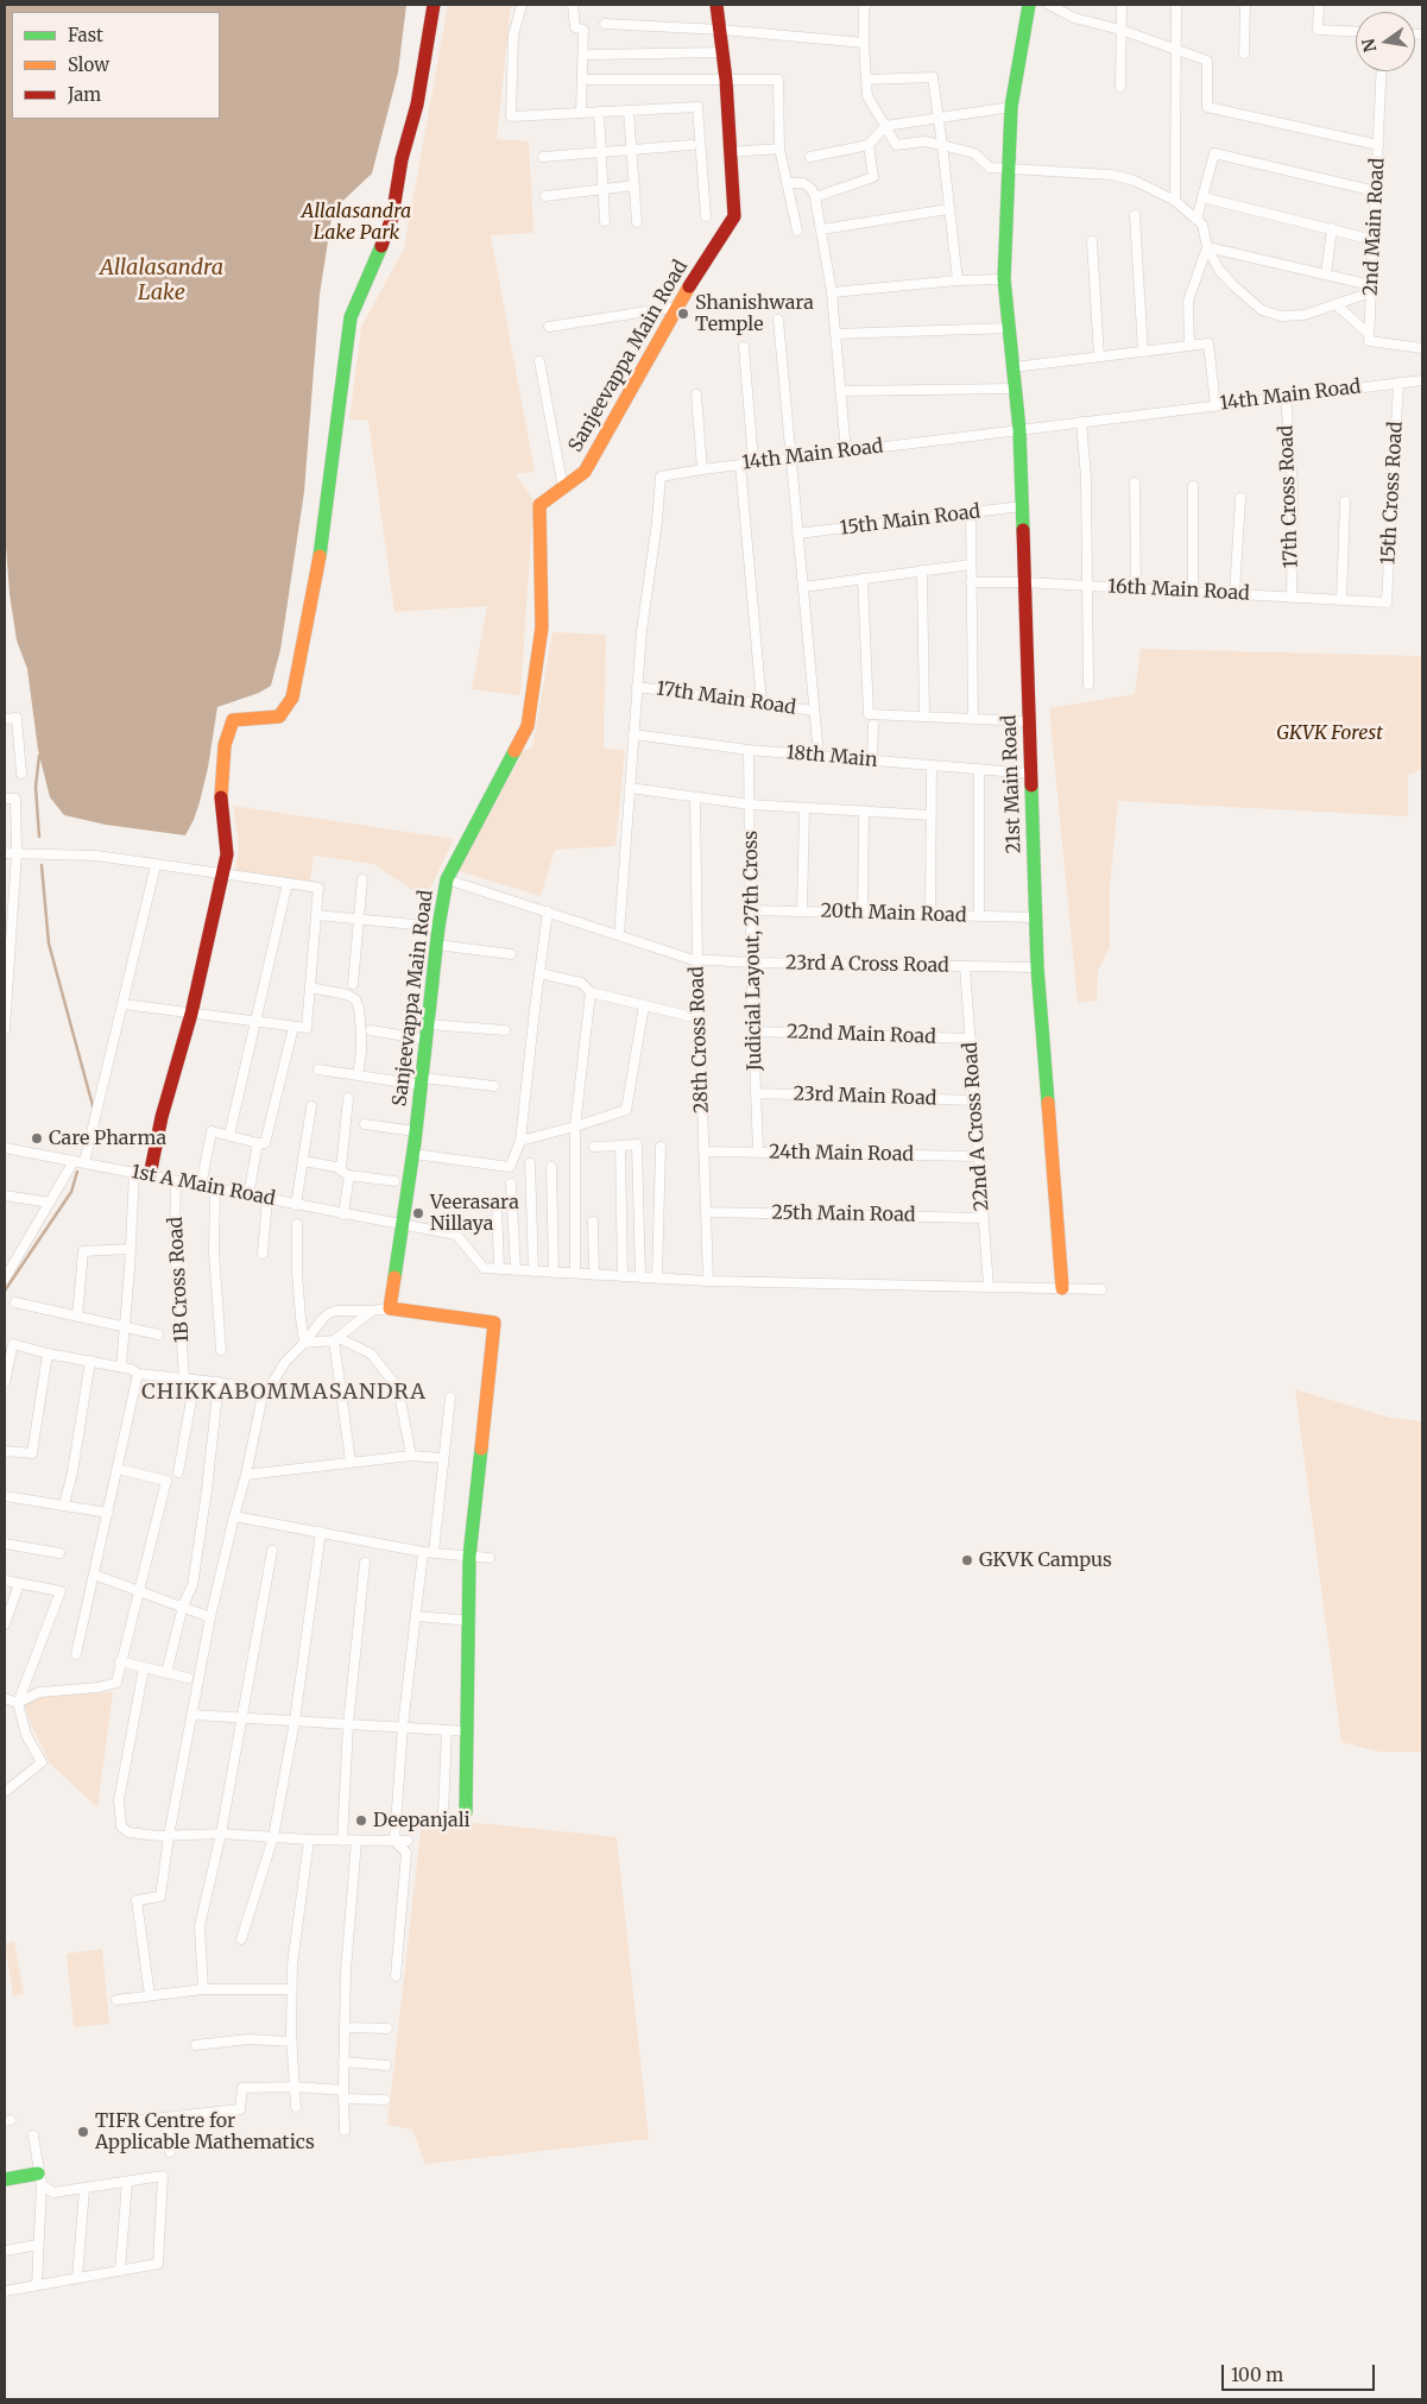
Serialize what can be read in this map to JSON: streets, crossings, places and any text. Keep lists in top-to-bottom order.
{
  "streets": {
    "street": [
      "2nd Main Road",
      "Sanjeevappa Main Road",
      "14th Main Road",
      "15th Cross Road",
      "17th Cross Road",
      "15th Main Road",
      "16th Main Road",
      "17th Main Road",
      "18th Main",
      "21st Main Road",
      "20th Main Road",
      "Judicial Layout, 27th Cross",
      "23rd A Cross Road",
      "22nd Main Road",
      "28th Cross Road",
      "23rd Main Road",
      "22nd A Cross Road",
      "24th Main Road",
      "1st A Main Road",
      "25th Main Road",
      "1B Cross Road"
    ]
  },
  "crossings": [
    ["Sanjeevappa Main Road", "23rd A Cross Road"],
    ["Sanjeevappa Main Road", "1st A Main Road"],
    ["14th Main Road", "15th Cross Road"],
    ["14th Main Road", "17th Cross Road"],
    ["14th Main Road", "17th Main Road"],
    ["14th Main Road", "18th Main"],
    ["14th Main Road", "21st Main Road"],
    ["14th Main Road", "23rd A Cross Road"],
    ["15th Cross Road", "16th Main Road"],
    ["17th Cross Road", "16th Main Road"],
    ["15th Main Road", "21st Main Road"],
    ["16th Main Road", "21st Main Road"],
    ["18th Main", "21st Main Road"],
    ["18th Main", "Judicial Layout, 27th Cross"],
    ["21st Main Road", "20th Main Road"],
    ["21st Main Road", "23rd A Cross Road"],
    ["20th Main Road", "Judicial Layout, 27th Cross"],
    ["Judicial Layout, 27th Cross", "23rd A Cross Road"],
    ["Judicial Layout, 27th Cross", "22nd Main Road"],
    ["Judicial Layout, 27th Cross", "23rd Main Road"],
    ["Judicial Layout, 27th Cross", "24th Main Road"],
    ["23rd A Cross Road", "28th Cross Road"],
    ["23rd A Cross Road", "22nd A Cross Road"],
    ["22nd Main Road", "22nd A Cross Road"],
    ["28th Cross Road", "24th Main Road"],
    ["28th Cross Road", "25th Main Road"],
    ["23rd Main Road", "22nd A Cross Road"],
    ["22nd A Cross Road", "24th Main Road"],
    ["22nd A Cross Road", "25th Main Road"],
    ["1st A Main Road", "1B Cross Road"]
  ],
  "districts": ["CHIKKABOMMASANDRA"],
  "water": ["Allalasandra Lake"],
  "parks": ["Allalasandra Lake Park", "GKVK Forest"],
  "places": [
    "Shanishwara Temple",
    "Care Pharma",
    "Veerasara Nillaya",
    "GKVK Campus",
    "Deepanjali",
    "TIFR Centre for Applicable Mathematics"
  ],
  "legend": ["Fast", "Slow", "Jam"],
  "scale_bar": "100 m",
  "north": "left"
}
